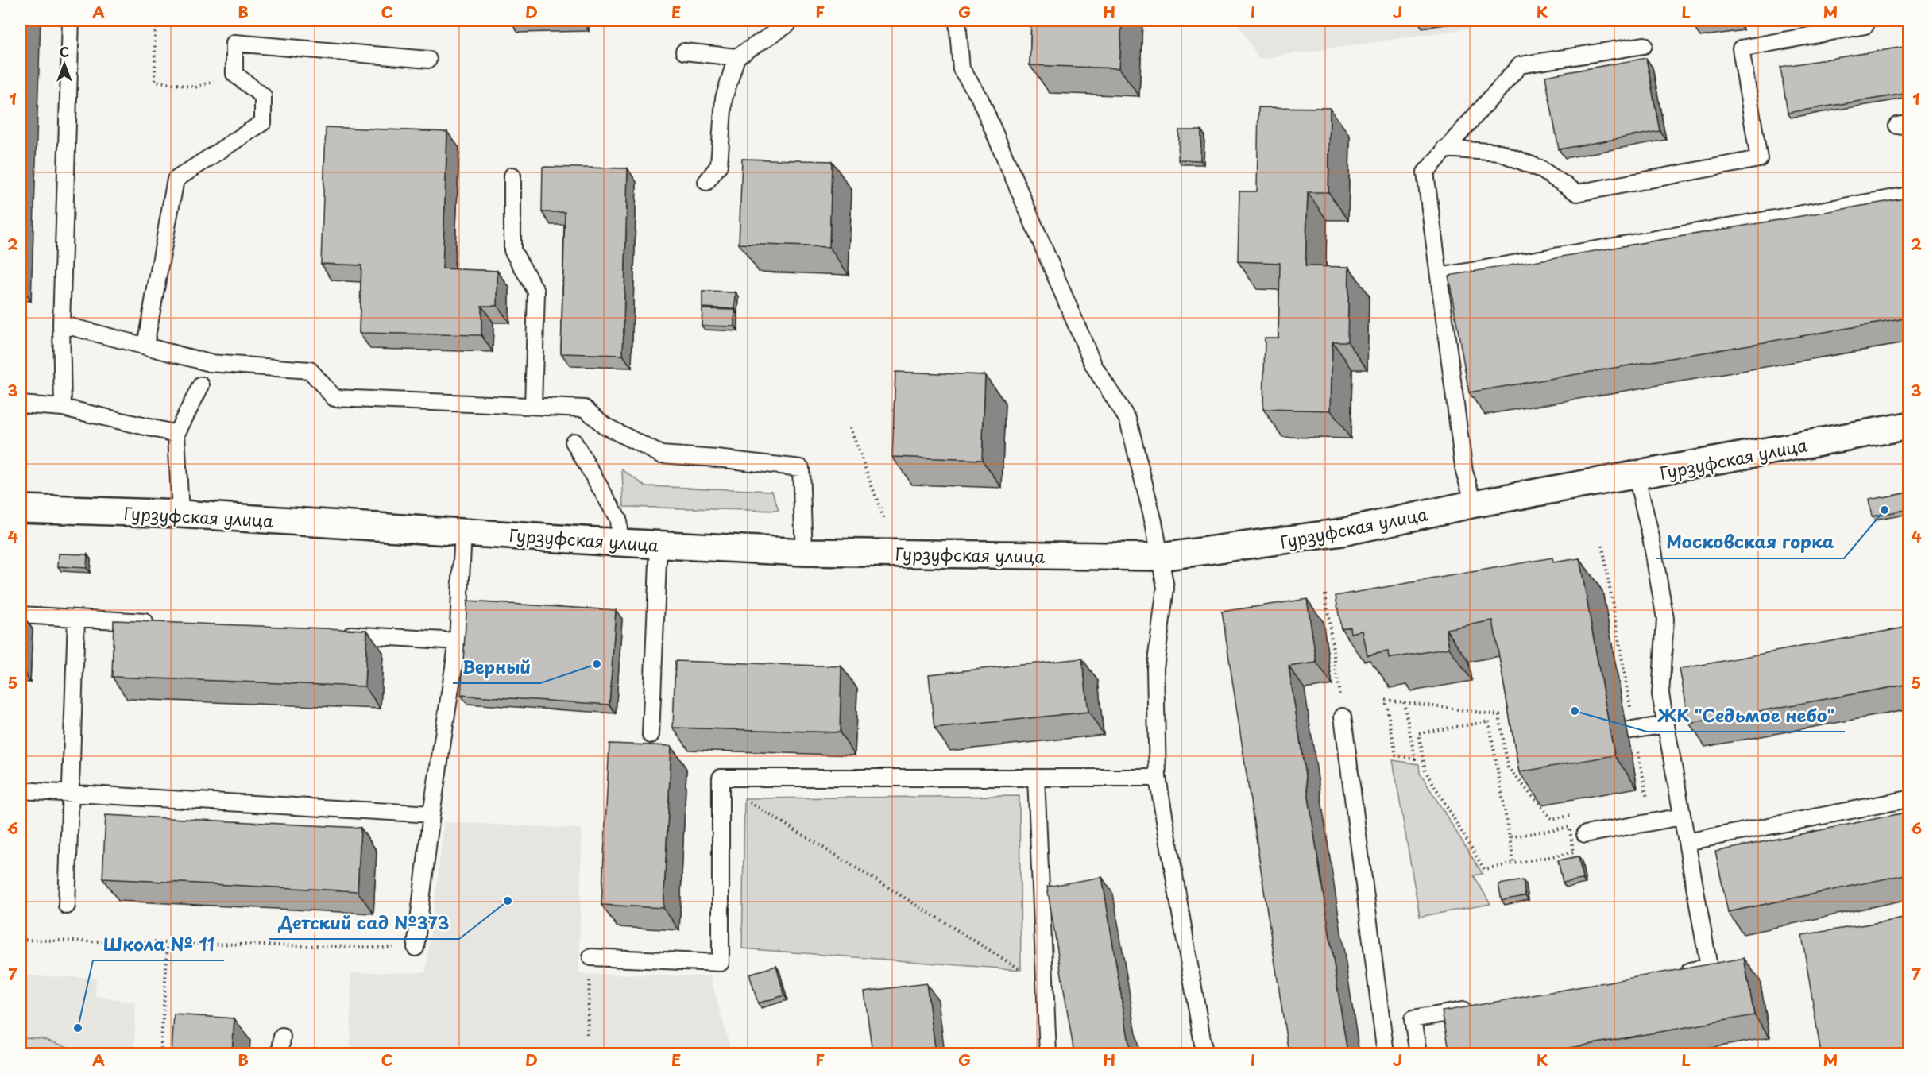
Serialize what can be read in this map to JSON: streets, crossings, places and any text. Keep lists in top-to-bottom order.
{
  "streets": {
    "main road": ["Гурзуфская улица"]
  },
  "places": [
    "Московская горка",
    "Верный",
    "ЖК \"Седьмое небо\"",
    "Детский сад №373",
    "Школа № 11"
  ],
  "north": "top",
  "grid": {
    "columns": [
      "A",
      "B",
      "C",
      "D",
      "E",
      "F",
      "G",
      "H",
      "I",
      "J",
      "K",
      "L",
      "M"
    ],
    "rows": [
      "1",
      "2",
      "3",
      "4",
      "5",
      "6",
      "7"
    ]
  }
}
